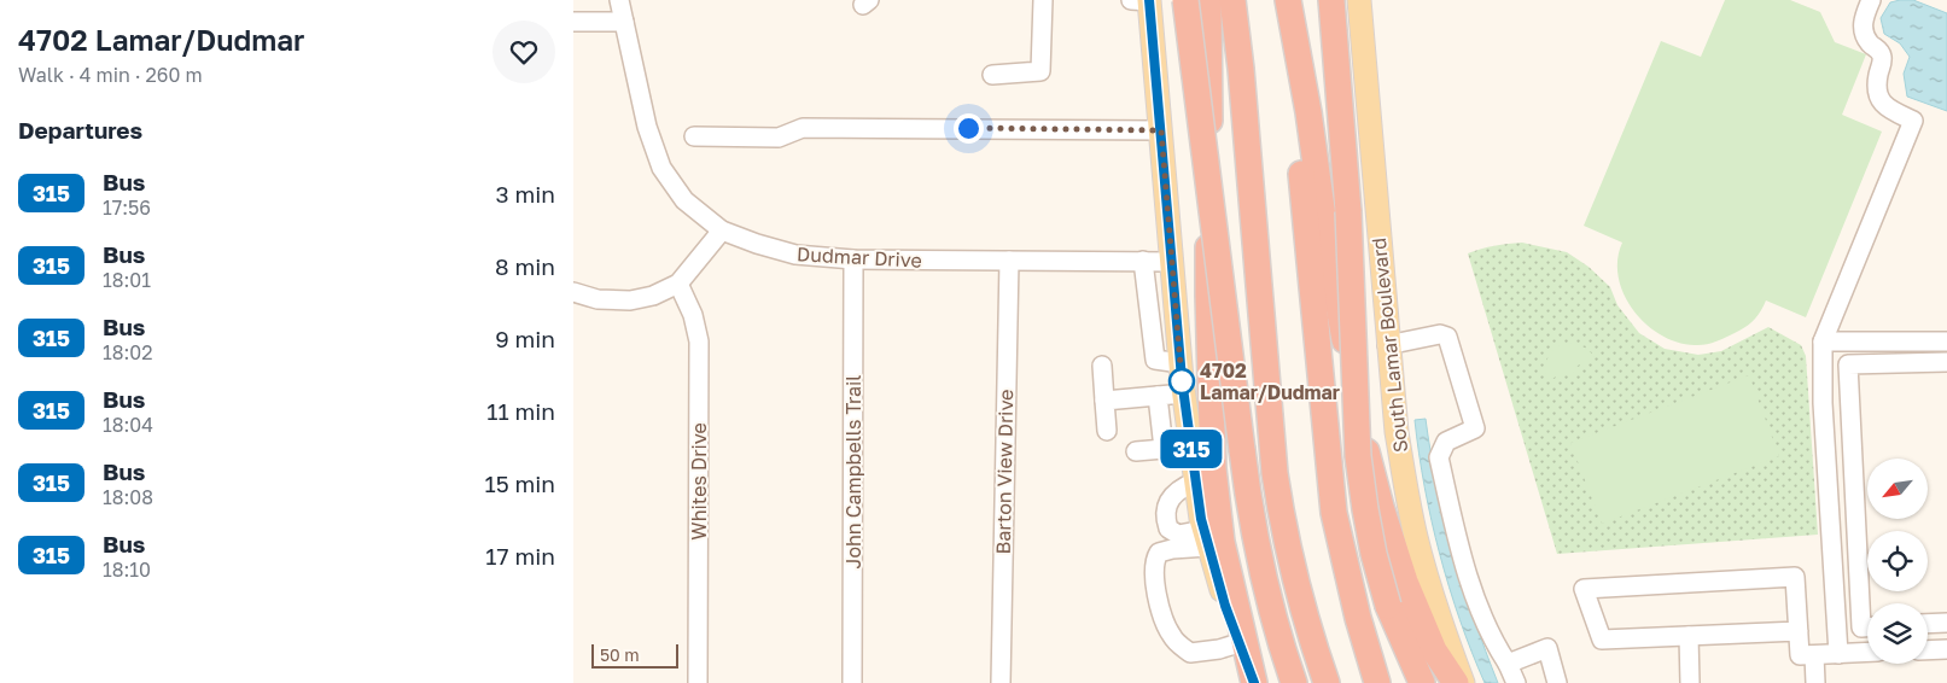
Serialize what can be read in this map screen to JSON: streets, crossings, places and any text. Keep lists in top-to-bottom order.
{
  "streets": {
    "main road": ["South Lamar Boulevard"],
    "street": [
      "Dudmar Drive",
      "John Campbells Trail",
      "Barton View Drive",
      "Whites Drive"
    ]
  },
  "crossings": [
    ["Dudmar Drive", "John Campbells Trail"],
    ["Dudmar Drive", "Barton View Drive"]
  ],
  "places": ["4702 Lamar/Dudmar"],
  "lines": ["bus line 315"],
  "scale_bar": "50 m",
  "north": "bottom left",
  "page": {
    "heading": [
      ["4702 Lamar/Dudmar", "Walk · 4 min · 260 m"],
      "Departures"
    ],
    "on_map": "315",
    "list": [
      {
        "mark": "315",
        "name": "Bus",
        "note": "17:56",
        "value": "3 min"
      },
      {
        "mark": "315",
        "name": "Bus",
        "note": "18:01",
        "value": "8 min"
      },
      {
        "mark": "315",
        "name": "Bus",
        "note": "18:02",
        "value": "9 min"
      },
      {
        "mark": "315",
        "name": "Bus",
        "note": "18:04",
        "value": "11 min"
      },
      {
        "mark": "315",
        "name": "Bus",
        "note": "18:08",
        "value": "15 min"
      },
      {
        "mark": "315",
        "name": "Bus",
        "note": "18:10",
        "value": "17 min"
      }
    ],
    "scale": "50 m"
  }
}
